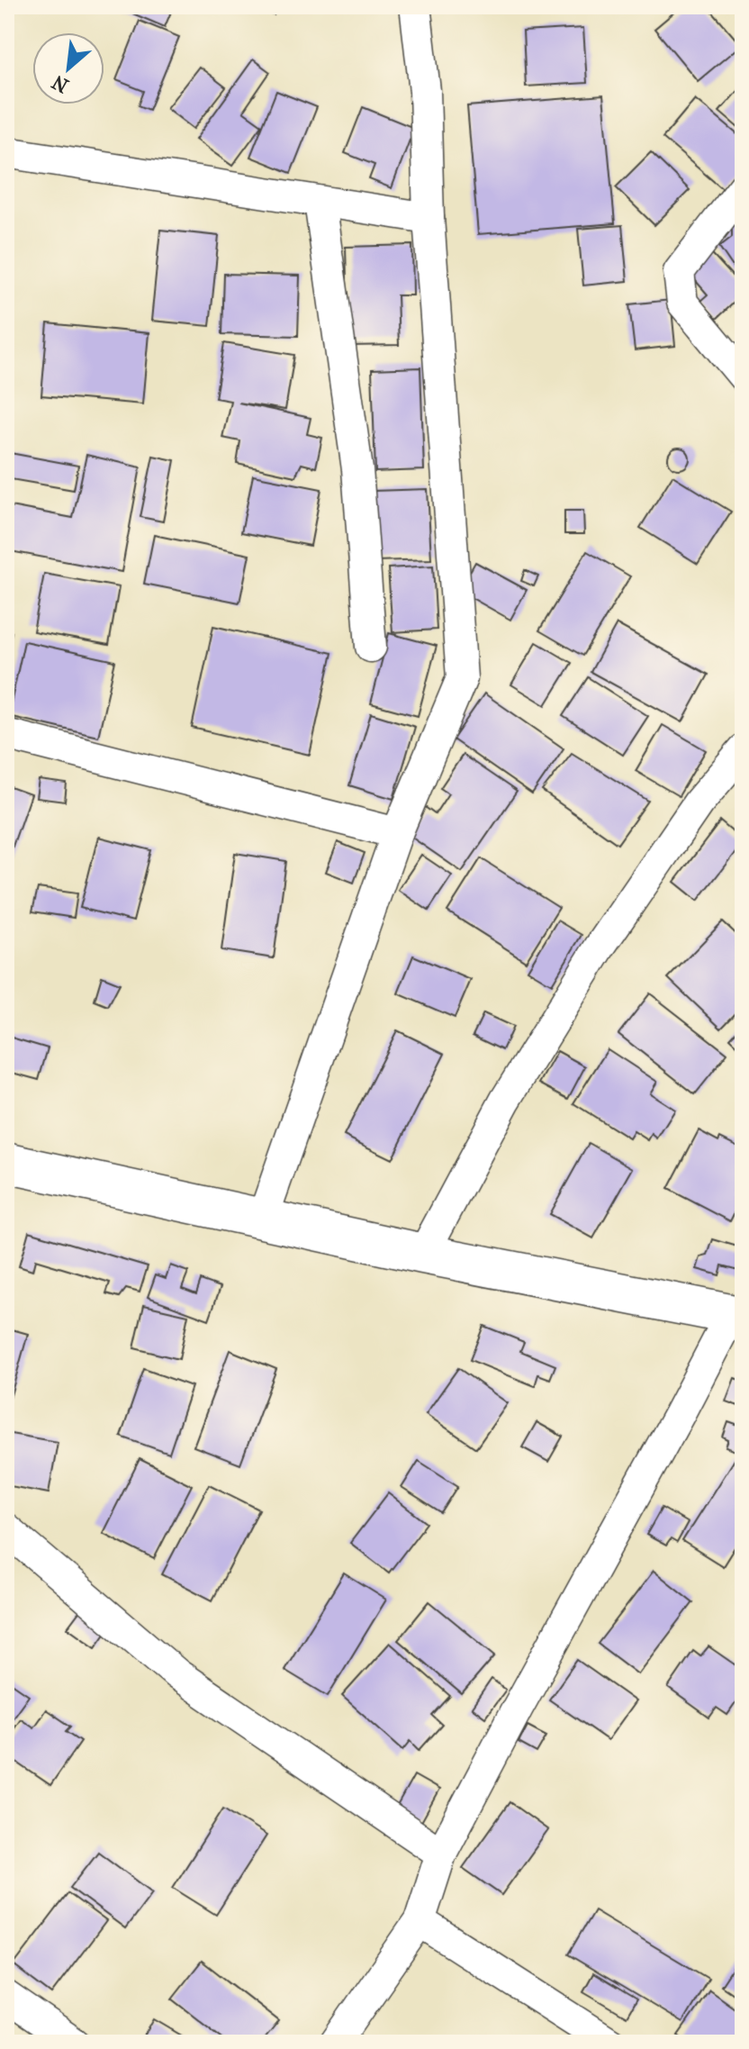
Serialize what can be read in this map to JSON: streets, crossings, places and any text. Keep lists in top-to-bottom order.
{
  "north": "bottom left"
}
